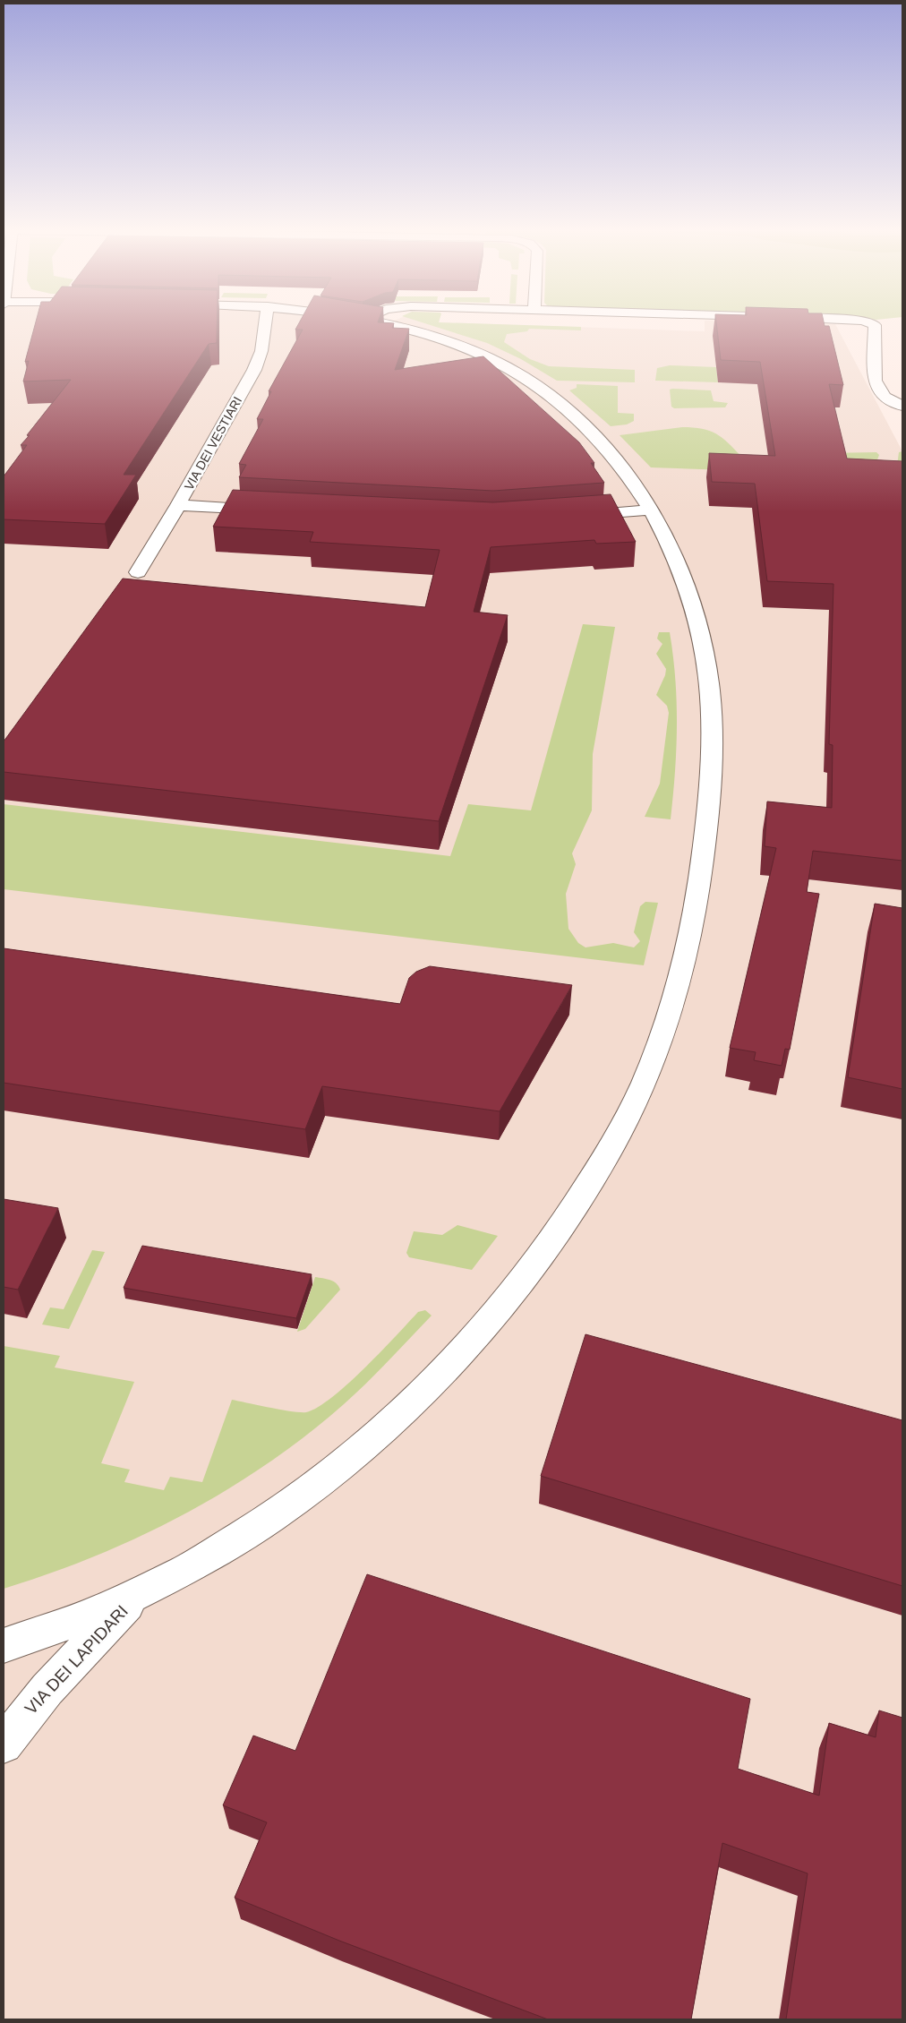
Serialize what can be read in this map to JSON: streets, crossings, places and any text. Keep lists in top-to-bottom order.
{
  "streets": {
    "street": ["VIA DEI VESTIARI", "VIA DEI LAPIDARI"]
  }
}
